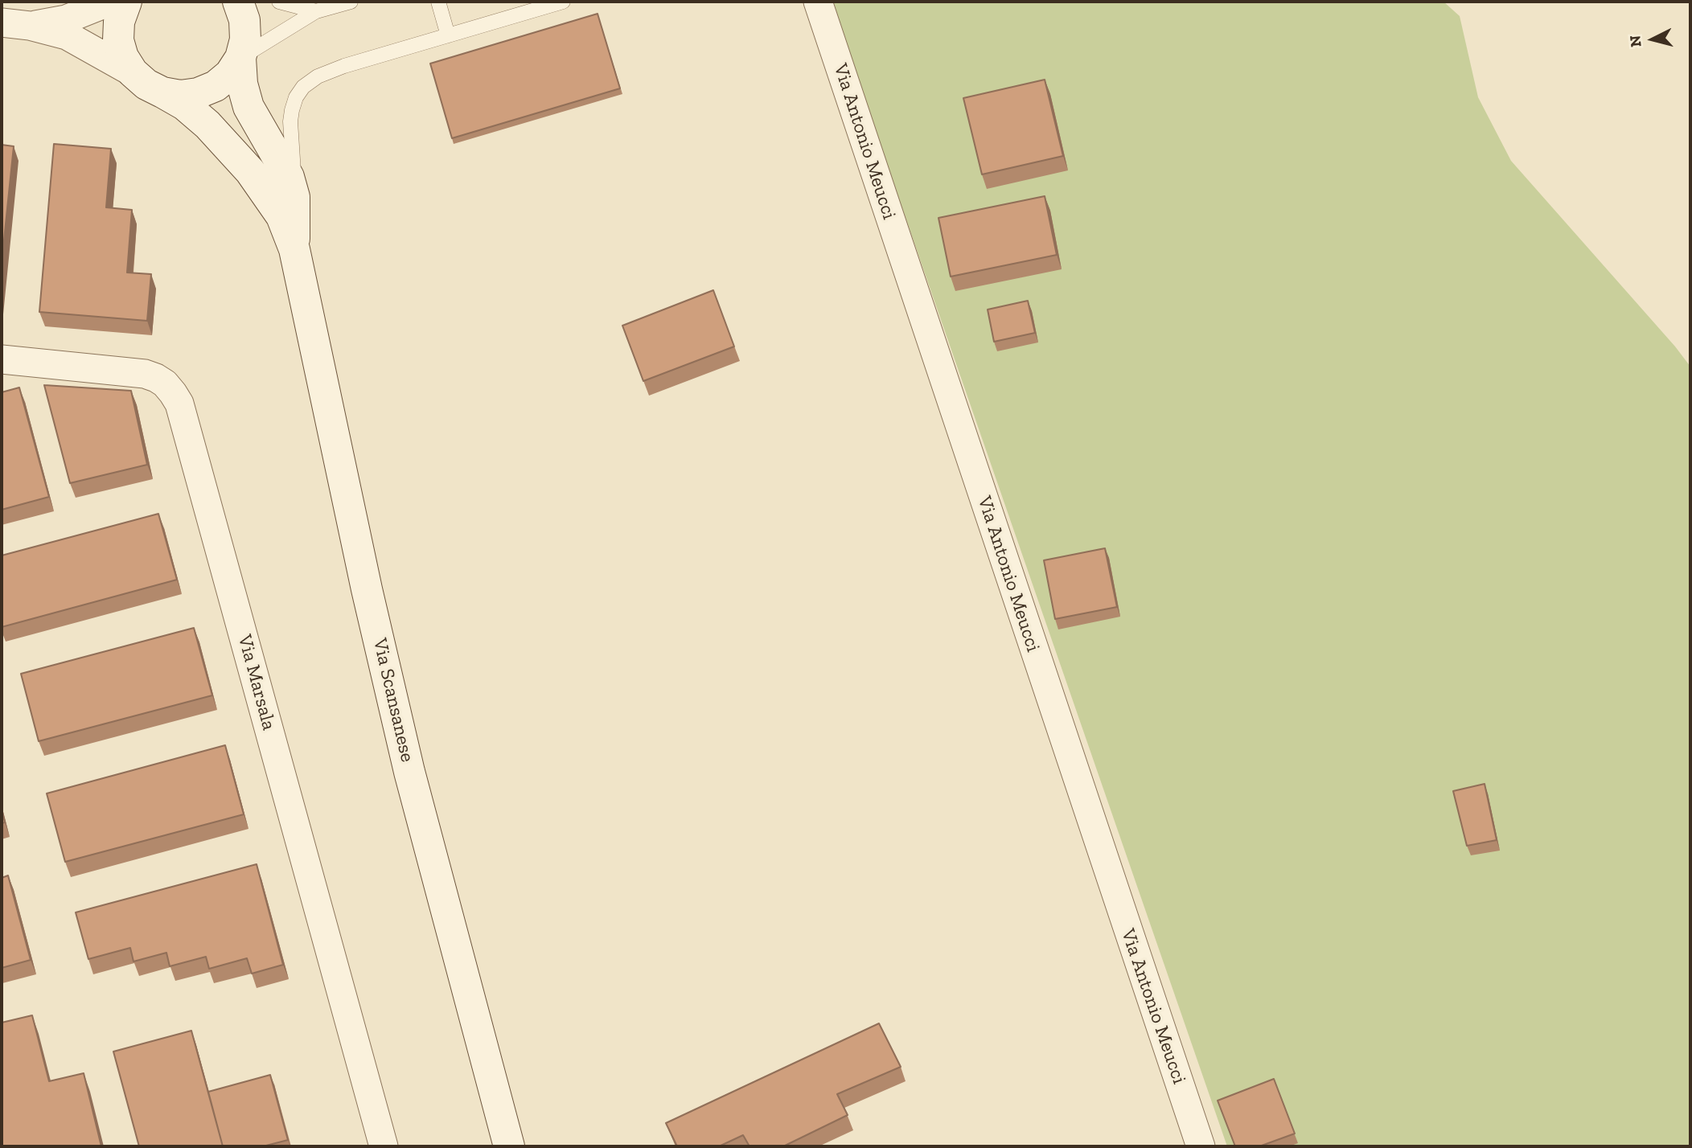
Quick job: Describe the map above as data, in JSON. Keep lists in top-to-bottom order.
{
  "streets": {
    "main road": ["Via Scansanese"],
    "street": ["Via Antonio Meucci", "Via Marsala"]
  },
  "north": "left"
}
